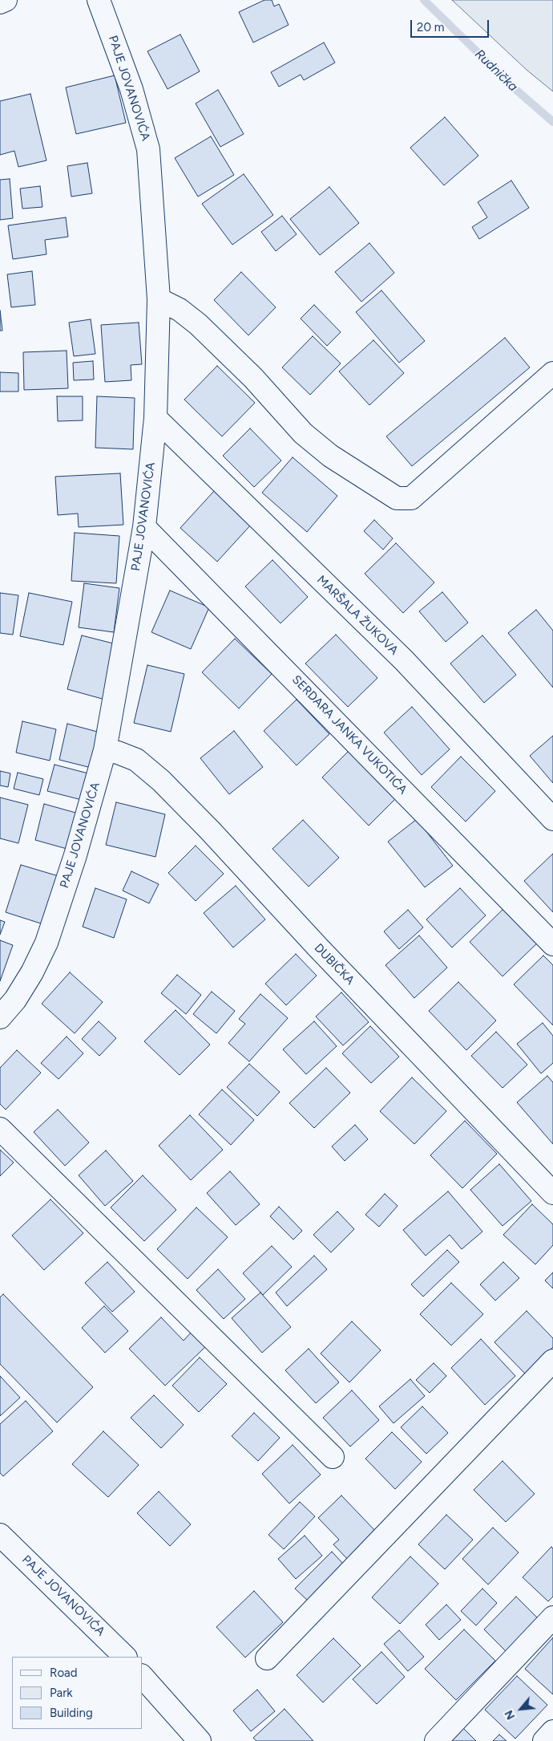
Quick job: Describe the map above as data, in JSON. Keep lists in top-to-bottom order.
{
  "streets": {
    "street": [
      "PAJE JOVANOVIĆA",
      "MARŠALA ŽUKOVA",
      "SERDARA JANKA VUKOTIĆA",
      "DUBIČKA"
    ]
  },
  "crossings": [
    ["PAJE JOVANOVIĆA", "MARŠALA ŽUKOVA"],
    ["PAJE JOVANOVIĆA", "SERDARA JANKA VUKOTIĆA"],
    ["PAJE JOVANOVIĆA", "DUBIČKA"]
  ],
  "water": ["Rudnička"],
  "legend": ["Road", "Park", "Building"],
  "scale_bar": "20 m",
  "north": "bottom left"
}
